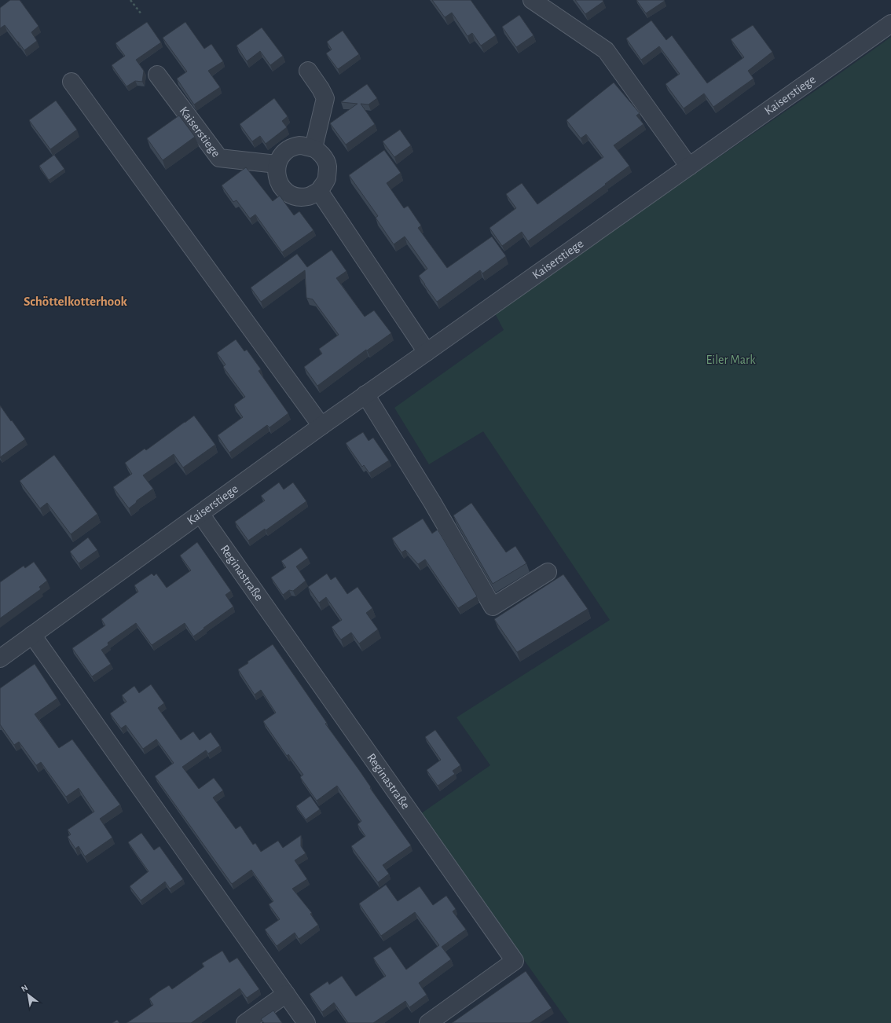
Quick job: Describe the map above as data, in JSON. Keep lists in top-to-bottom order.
{
  "streets": {
    "street": ["Kaiserstiege", "Reginastraße"]
  },
  "crossings": [
    ["Kaiserstiege", "Reginastraße"]
  ],
  "districts": ["Schöttelkotterhook"],
  "parks": ["Eiler Mark"],
  "north": "top left"
}
